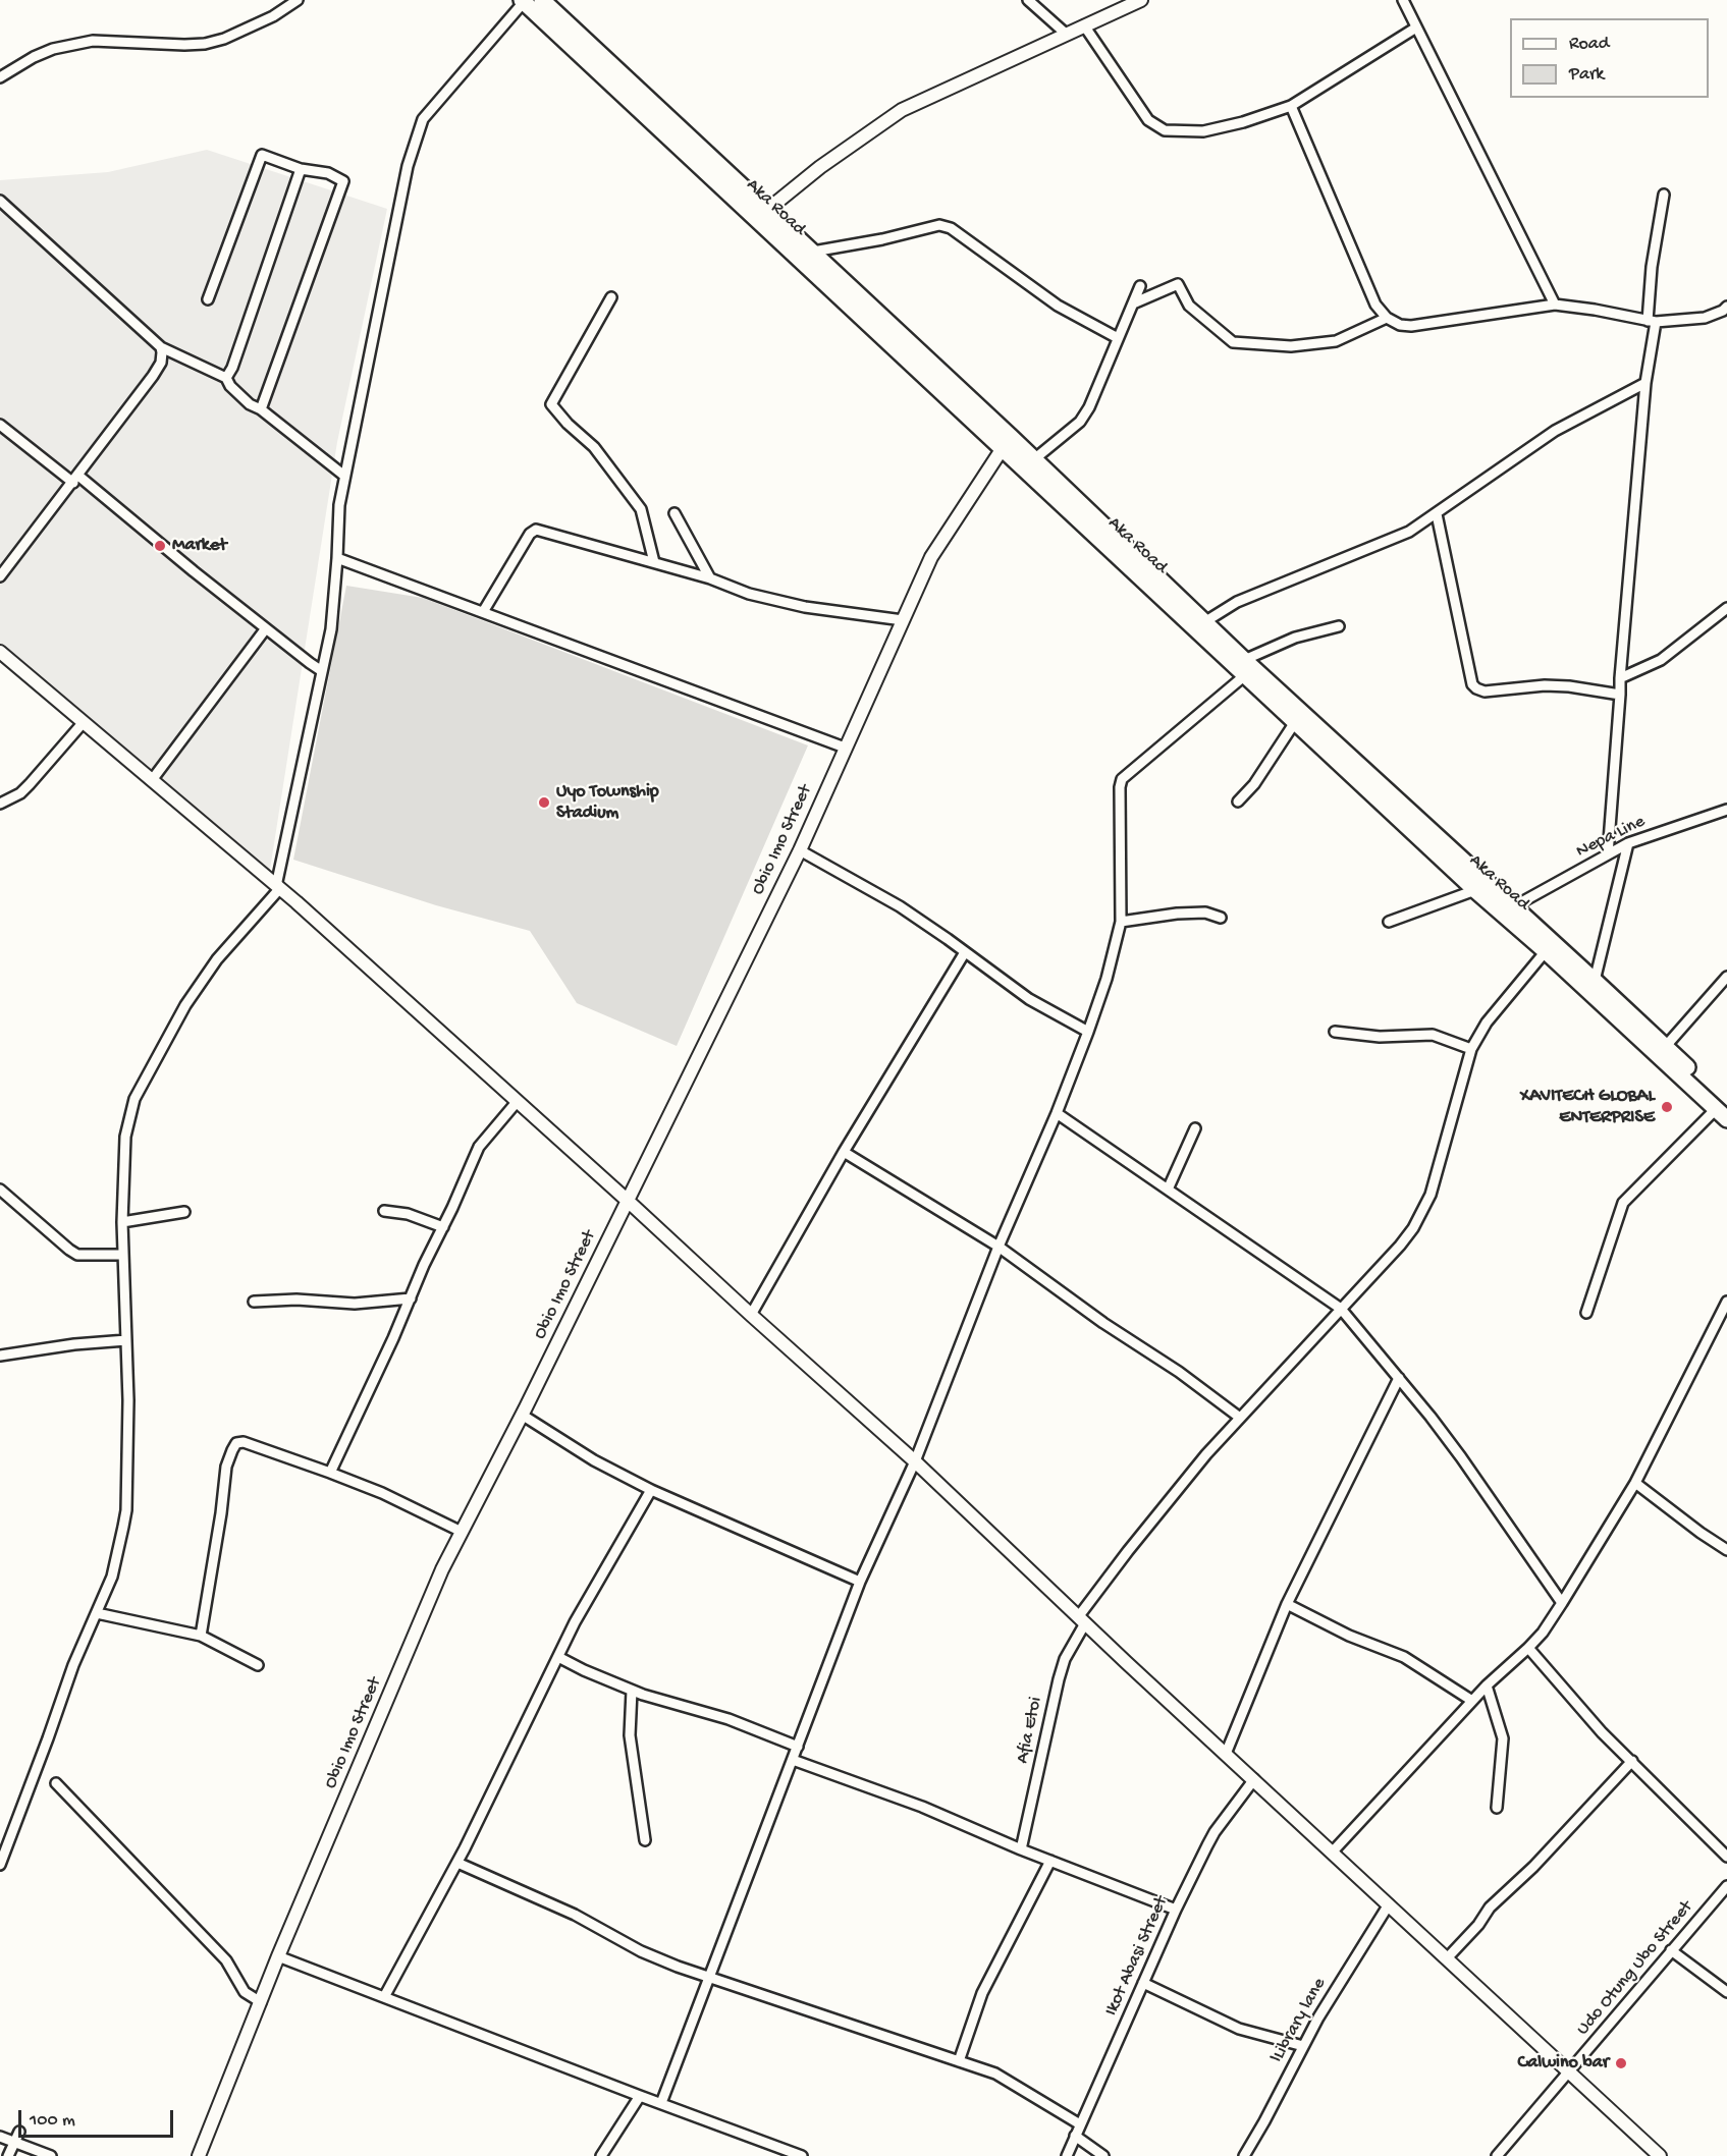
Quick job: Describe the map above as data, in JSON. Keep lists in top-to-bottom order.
{
  "streets": {
    "main road": ["Aka Road"],
    "street": [
      "Nepa Line",
      "Obio Imo Street",
      "Afia Etoi",
      "Ikot Abasi Street",
      "Udo Otung Ubo Street",
      "lLibrary lane"
    ]
  },
  "crossings": [
    ["Aka Road", "Nepa Line"],
    ["Aka Road", "Obio Imo Street"],
    ["Aka Road", "Afia Etoi"]
  ],
  "places": [
    "Market",
    "Uyo Township Stadium",
    "XAVITECH GLOBAL ENTERPRISE",
    "Calwino bar"
  ],
  "legend": ["Road", "Park"],
  "scale_bar": "100 m"
}
